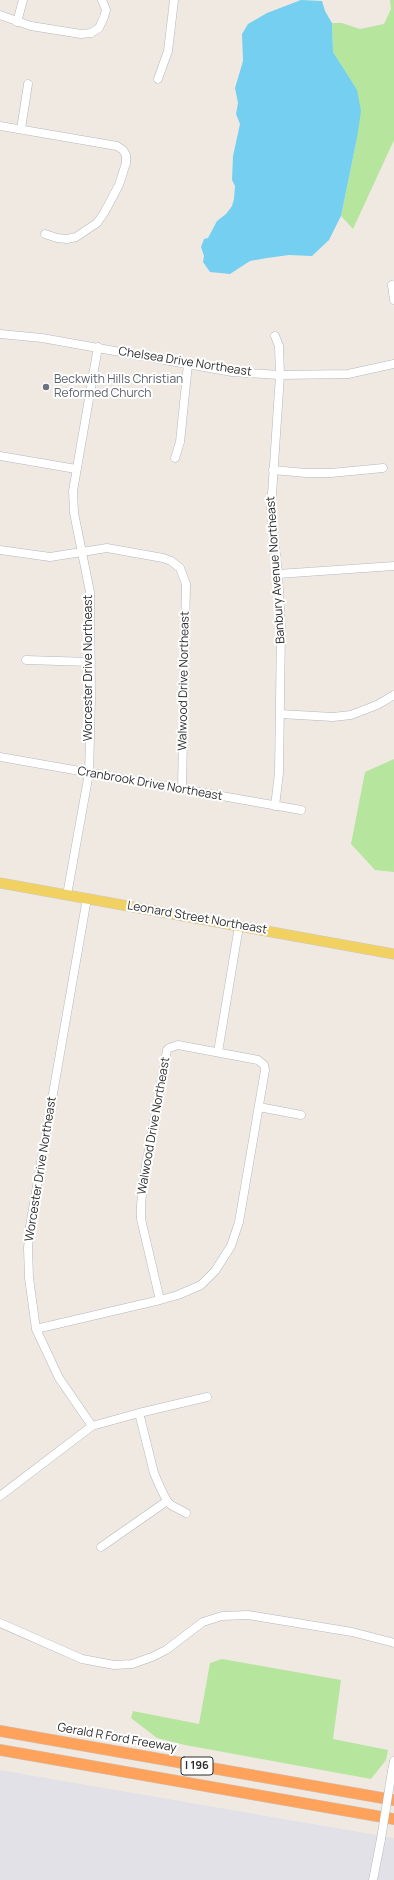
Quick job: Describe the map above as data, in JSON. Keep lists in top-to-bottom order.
{
  "streets": {
    "highway": ["Gerald R Ford Freeway", "I 196"],
    "main road": ["Leonard Street Northeast"],
    "street": [
      "Chelsea Drive Northeast",
      "Banbury Avenue Northeast",
      "Worcester Drive Northeast",
      "Walwood Drive Northeast",
      "Cranbrook Drive Northeast"
    ]
  },
  "crossings": [
    ["Chelsea Drive Northeast", "Banbury Avenue Northeast"],
    ["Chelsea Drive Northeast", "Worcester Drive Northeast"],
    ["Banbury Avenue Northeast", "Cranbrook Drive Northeast"],
    ["Worcester Drive Northeast", "Walwood Drive Northeast"],
    ["Worcester Drive Northeast", "Cranbrook Drive Northeast"],
    ["Worcester Drive Northeast", "Leonard Street Northeast"],
    ["Walwood Drive Northeast", "Cranbrook Drive Northeast"]
  ],
  "places": ["Beckwith Hills Christian Reformed Church"]
}
